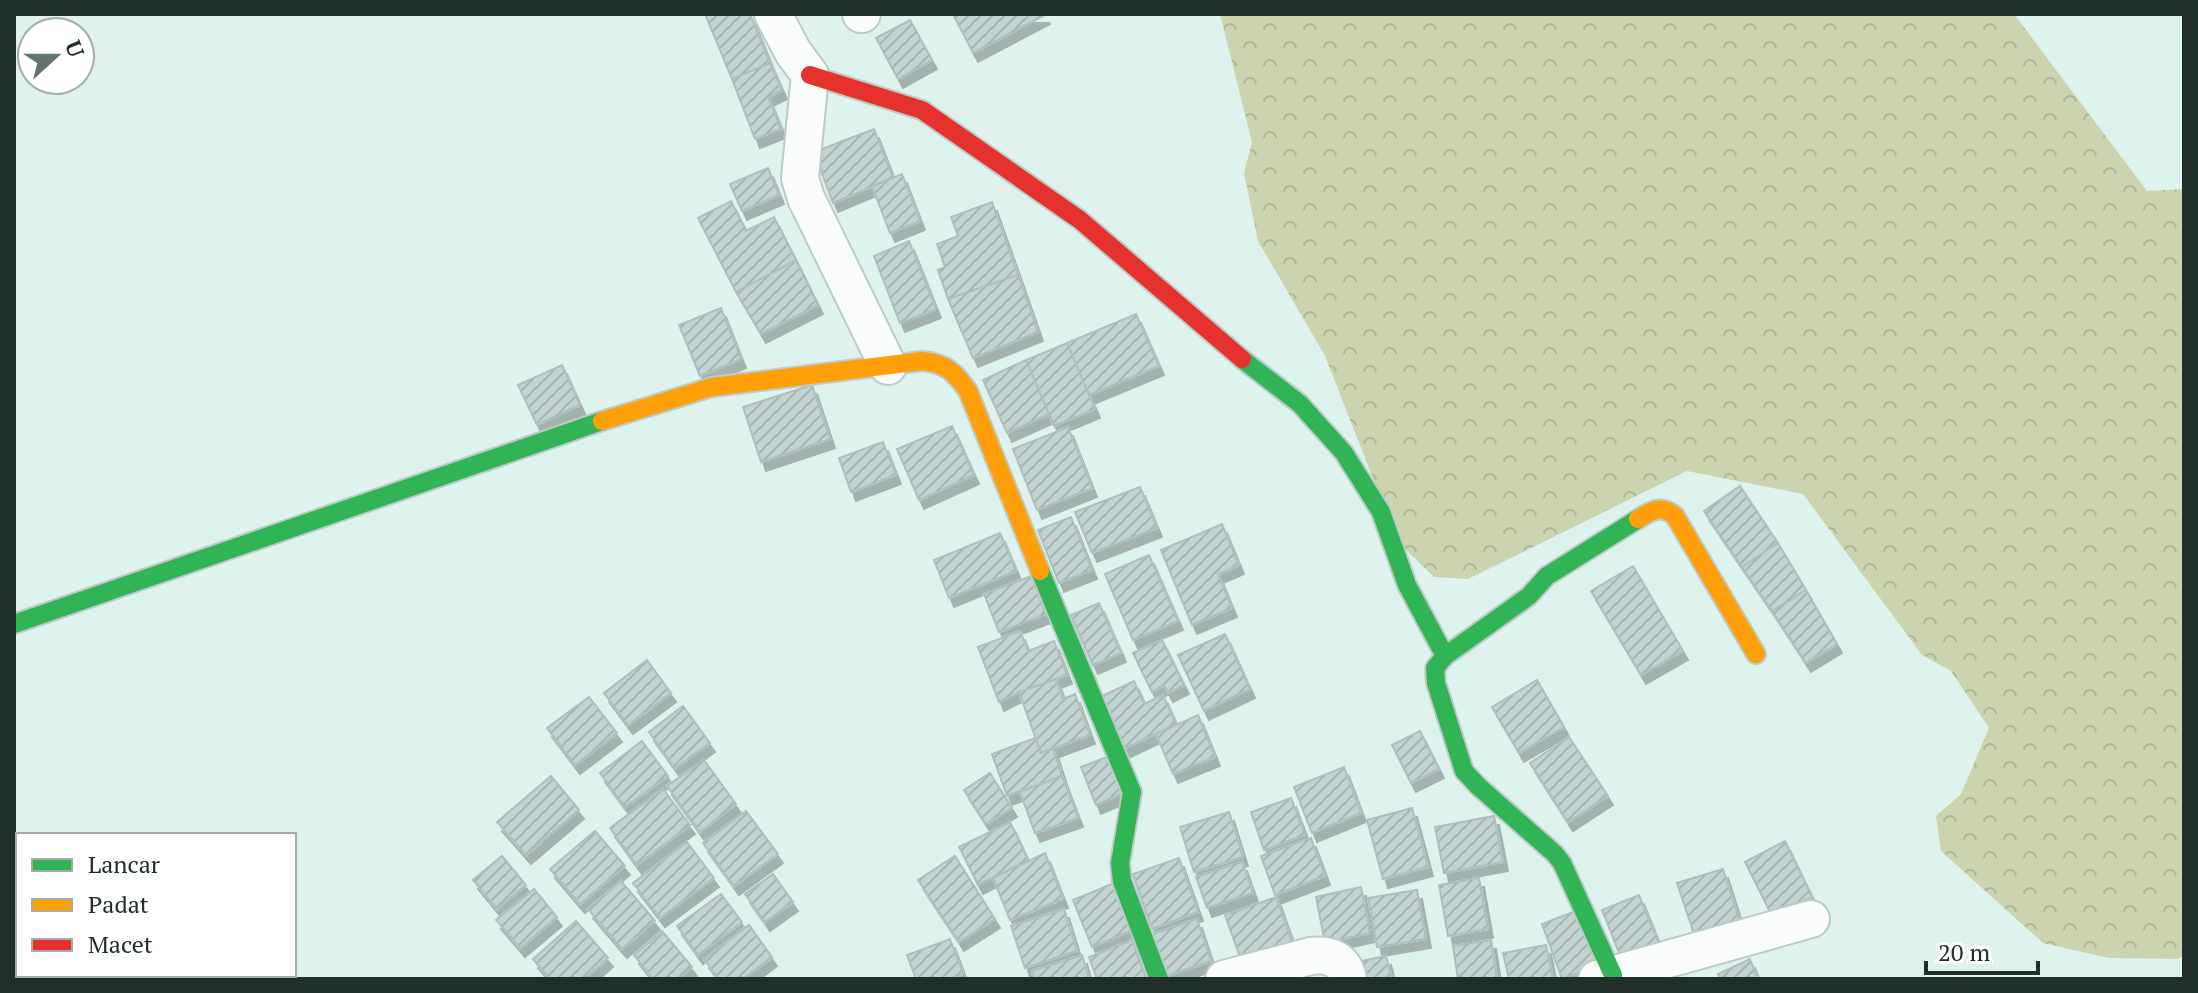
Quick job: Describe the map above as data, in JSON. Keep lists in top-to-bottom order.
{
  "legend": ["Lancar", "Padat", "Macet"],
  "scale_bar": "20 m",
  "north": "right"
}
